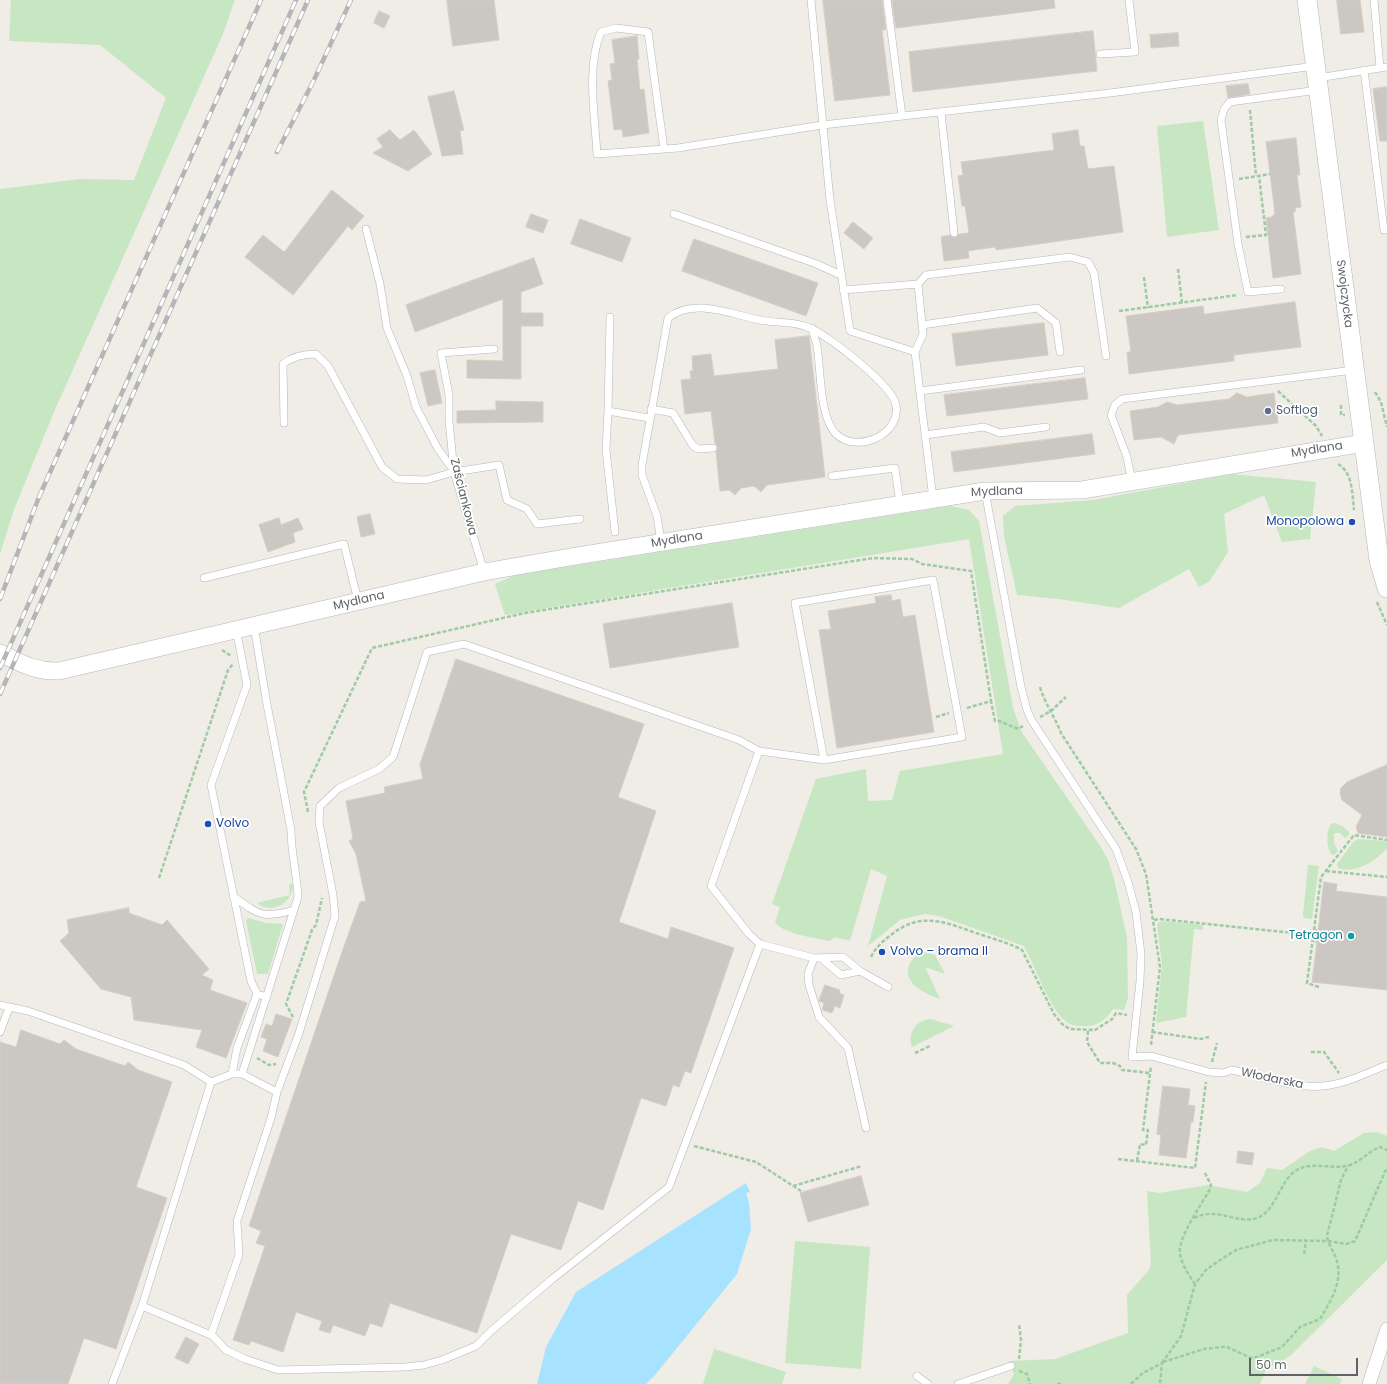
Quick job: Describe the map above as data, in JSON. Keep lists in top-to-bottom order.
{
  "streets": {
    "main road": ["Swojczycka"],
    "street": ["Mydlana"],
    "lane": ["Zaściankowa", "Włodarska"]
  },
  "crossings": [
    ["Swojczycka", "Mydlana"],
    ["Mydlana", "Zaściankowa"]
  ],
  "places": [
    "Softlog",
    "Monopolowa",
    "Volvo",
    "Tetragon",
    "Volvo – brama II"
  ],
  "scale_bar": "50 m"
}
